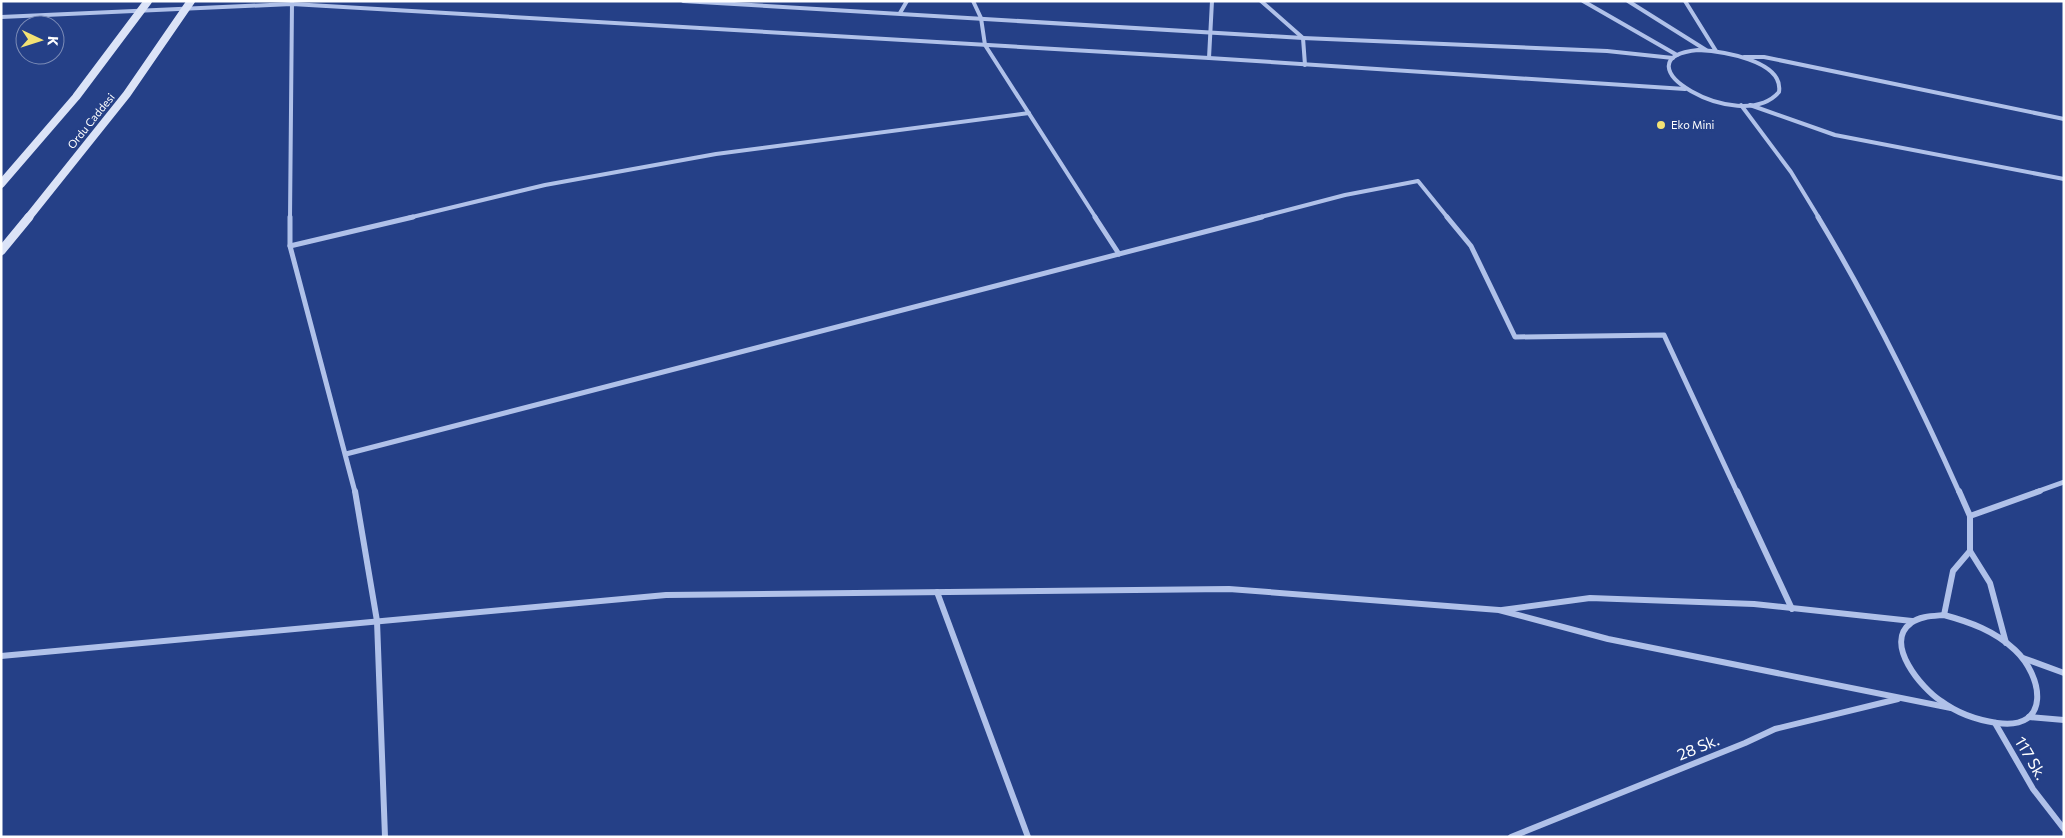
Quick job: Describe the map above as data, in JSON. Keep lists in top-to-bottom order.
{
  "streets": {
    "main road": ["Ordu Caddesi"],
    "street": ["28 Sk.", "117 Sk."]
  },
  "places": ["Eko Mini"],
  "north": "right"
}
